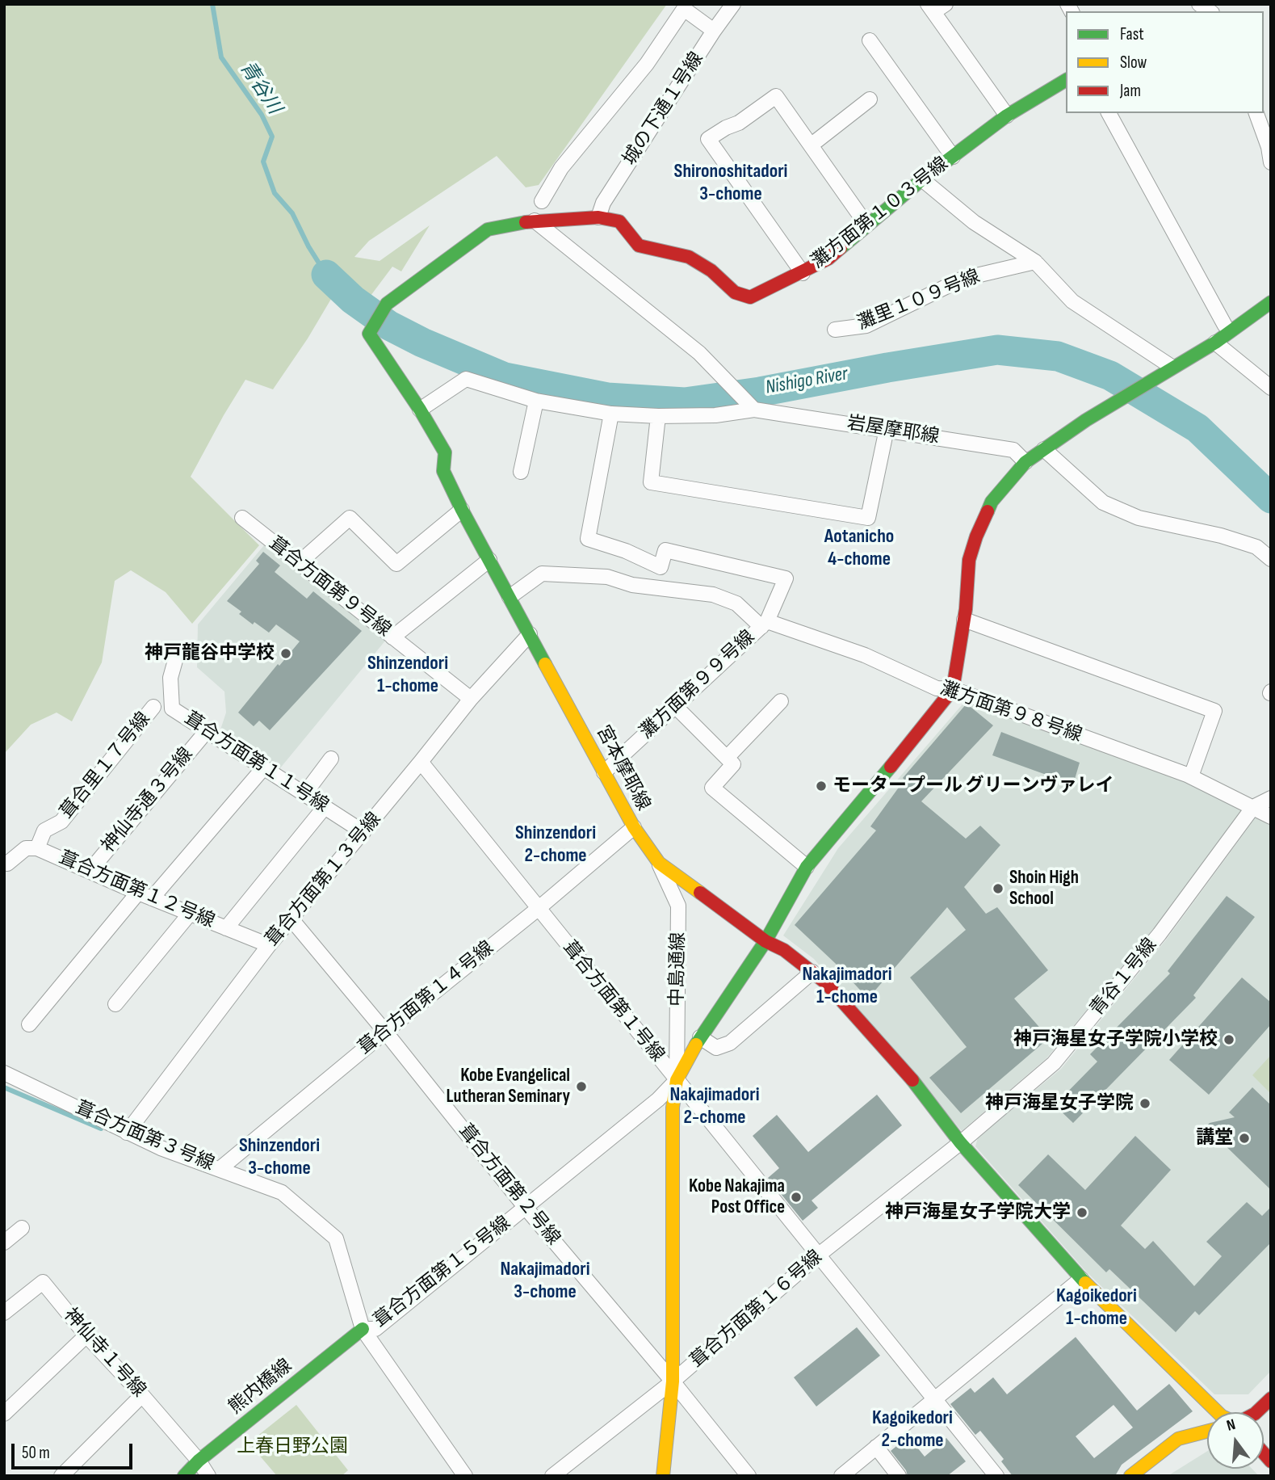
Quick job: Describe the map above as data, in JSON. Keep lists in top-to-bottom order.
{
  "streets": {
    "street": [
      "城の下通１号線",
      "灘方面第１０３号線",
      "灘里１０９号線",
      "岩屋摩耶線",
      "葺合方面第９号線",
      "灘方面第９９号線",
      "灘方面第９８号線",
      "葺合方面第１１号線",
      "葺合里１７号線",
      "宮本摩耶線",
      "神仙寺通３号線",
      "葺合方面第１３号線",
      "葺合方面第１２号線",
      "中島通線",
      "青谷１号線",
      "葺合方面第１４号線",
      "葺合方面第１号線",
      "葺合方面第３号線",
      "葺合方面第２号線",
      "葺合方面第１５号線",
      "葺合方面第１６号線",
      "神仙寺１号線",
      "熊内橋線"
    ]
  },
  "crossings": [
    ["城の下通１号線", "灘方面第１０３号線"],
    ["灘方面第１０３号線", "宮本摩耶線"],
    ["岩屋摩耶線", "宮本摩耶線"],
    ["葺合方面第９号線", "葺合方面第１３号線"],
    ["灘方面第９９号線", "灘方面第９８号線"],
    ["灘方面第９９号線", "宮本摩耶線"],
    ["灘方面第９８号線", "宮本摩耶線"],
    ["灘方面第９８号線", "青谷１号線"],
    ["葺合方面第１１号線", "神仙寺通３号線"],
    ["葺合方面第１１号線", "葺合方面第１３号線"],
    ["葺合里１７号線", "葺合方面第１２号線"],
    ["宮本摩耶線", "葺合方面第１３号線"],
    ["宮本摩耶線", "中島通線"],
    ["宮本摩耶線", "青谷１号線"],
    ["宮本摩耶線", "葺合方面第１４号線"],
    ["宮本摩耶線", "葺合方面第１６号線"],
    ["神仙寺通３号線", "葺合方面第１２号線"],
    ["葺合方面第１３号線", "葺合方面第１２号線"],
    ["葺合方面第１３号線", "葺合方面第１号線"],
    ["葺合方面第１３号線", "葺合方面第３号線"],
    ["葺合方面第１３号線", "葺合方面第２号線"],
    ["中島通線", "葺合方面第１号線"],
    ["中島通線", "葺合方面第１５号線"],
    ["青谷１号線", "葺合方面第１６号線"],
    ["葺合方面第１４号線", "葺合方面第１号線"],
    ["葺合方面第１４号線", "葺合方面第３号線"],
    ["葺合方面第１４号線", "葺合方面第２号線"],
    ["葺合方面第１号線", "葺合方面第１５号線"],
    ["葺合方面第１号線", "葺合方面第１６号線"],
    ["葺合方面第３号線", "葺合方面第１５号線"],
    ["葺合方面第３号線", "熊内橋線"],
    ["葺合方面第２号線", "葺合方面第１５号線"],
    ["葺合方面第２号線", "葺合方面第１６号線"],
    ["葺合方面第１５号線", "熊内橋線"],
    ["神仙寺１号線", "熊内橋線"]
  ],
  "districts": [
    "Shironoshitadori 3-chome",
    "Aotanicho 4-chome",
    "Shinzendori 1-chome",
    "Shinzendori 2-chome",
    "Nakajimadori 1-chome",
    "Nakajimadori 2-chome",
    "Shinzendori 3-chome",
    "Nakajimadori 3-chome",
    "Kagoikedori 1-chome",
    "Kagoikedori 2-chome"
  ],
  "water": ["青谷川", "Nishigo River"],
  "parks": ["上春日野公園"],
  "places": [
    "神戸龍谷中学校",
    "モータープール グリーンヴァレイ",
    "Shoin High School",
    "神戸海星女子学院小学校",
    "Kobe Evangelical Lutheran Seminary",
    "神戸海星女子学院",
    "講堂",
    "Kobe Nakajima Post Office",
    "神戸海星女子学院大学"
  ],
  "legend": ["Fast", "Slow", "Jam"],
  "scale_bar": "50 m",
  "north": "top"
}
